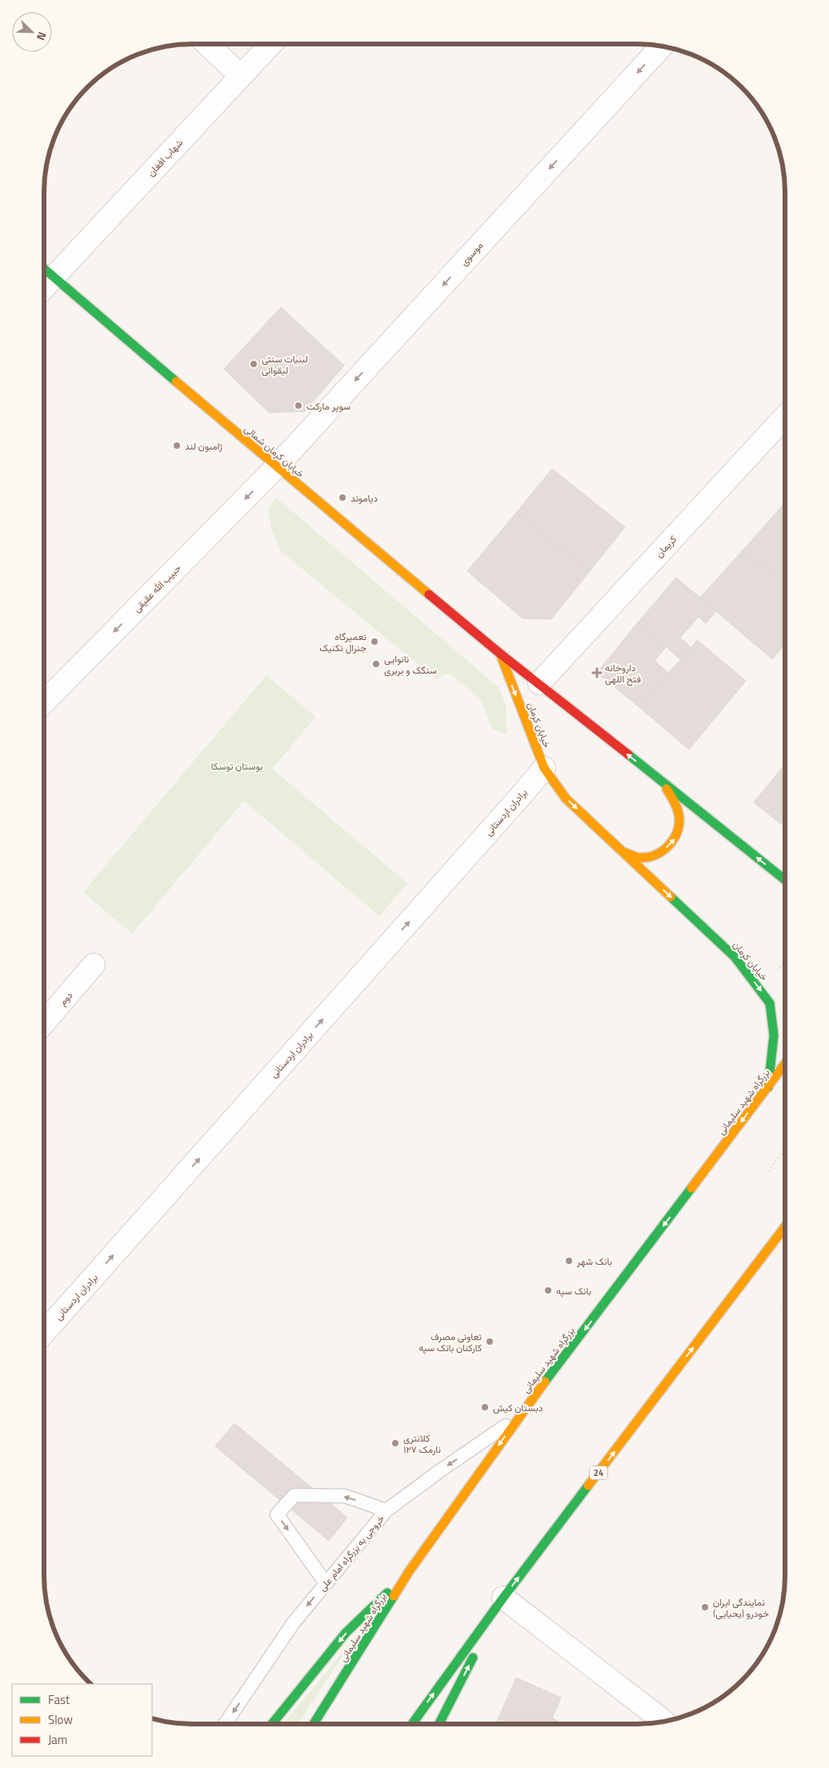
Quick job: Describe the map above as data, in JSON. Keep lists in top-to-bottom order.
{
  "streets": {
    "main road": [
      "خیابان کرمان شمالی",
      "خیابان کرمان",
      "بزرگراه شهید سلیمانی",
      "24"
    ],
    "street": [
      "شهاب افغان",
      "موسوی",
      "کریمان",
      "حبیب الله عقیقی",
      "برادران اردستانی",
      "دوم"
    ],
    "lane": ["خروجی به بزرگراه امام علی"]
  },
  "crossings": [
    ["شهاب افغان", "خیابان کرمان شمالی"],
    ["موسوی", "خیابان کرمان شمالی"],
    ["موسوی", "حبیب الله عقیقی"],
    ["خیابان کرمان شمالی", "حبیب الله عقیقی"],
    ["خیابان کرمان شمالی", "خیابان کرمان"],
    ["خیابان کرمان", "برادران اردستانی"],
    ["خیابان کرمان", "بزرگراه شهید سلیمانی"],
    ["بزرگراه شهید سلیمانی", "خروجی به بزرگراه امام علی"]
  ],
  "one_way": [
    "موسوی",
    "حبیب الله عقیقی",
    "برادران اردستانی",
    "بزرگراه شهید سلیمانی",
    "خروجی به بزرگراه امام علی"
  ],
  "parks": ["بوستان توسکا"],
  "places": {
    "other": [
      "لبنیات سنتی لیقوانی",
      "سوپر مارکت",
      "ژامبون لند",
      "دیاموند",
      "تعمیرگاه جنرال تکنیک",
      "نانوایی سنگک و بربری",
      "بانک شهر",
      "بانک سپه",
      "تعاونی مصرف کارکنان بانک سپه",
      "دبستان کیش",
      "کلانتری ۱۲۷ نارمک",
      "نمایندگی ایران خودرو (یحیایی)"
    ],
    "health": ["داروخانه فتح اللهی"]
  },
  "legend": ["Fast", "Slow", "Jam"],
  "north": "bottom right"
}
